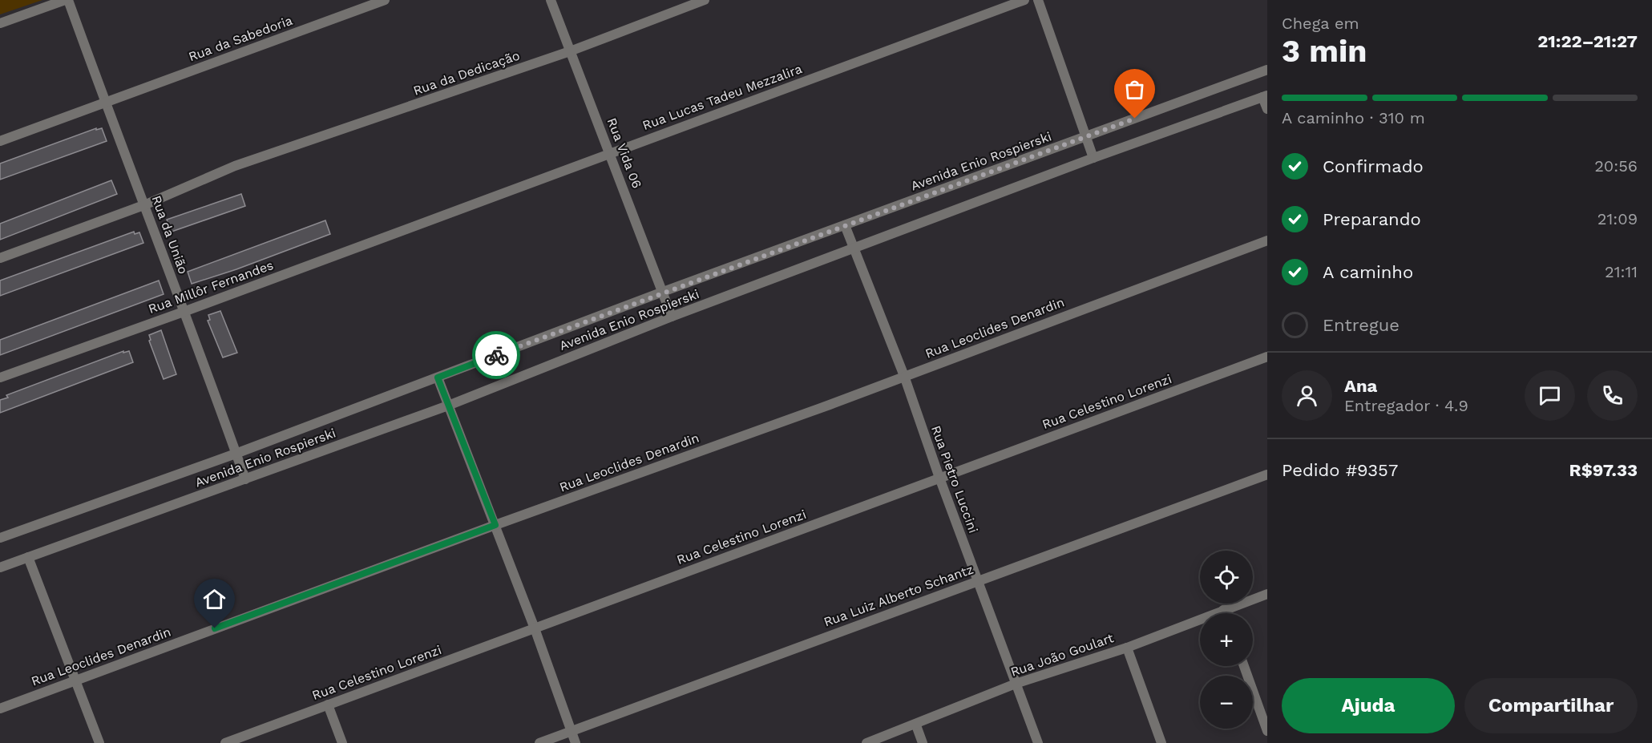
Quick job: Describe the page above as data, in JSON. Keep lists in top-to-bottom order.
{
  "streets": {
    "street": [
      "Rua da Sabedoria",
      "Rua da Dedicação",
      "Rua Lucas Tadeu Mezzalira",
      "Rua Vida 06",
      "Avenida Enio Rospierski",
      "Rua da União",
      "Rua Millôr Fernandes",
      "Rua Leoclides Denardin",
      "Rua Celestino Lorenzi",
      "Rua Pietro Luccini",
      "Rua Luiz Alberto Schantz",
      "Rua João Goulart"
    ]
  },
  "crossings": [
    ["Rua da Sabedoria", "Rua da União"],
    ["Rua da Dedicação", "Rua Vida 06"],
    ["Rua da Dedicação", "Rua da União"],
    ["Rua Lucas Tadeu Mezzalira", "Rua Vida 06"],
    ["Rua Lucas Tadeu Mezzalira", "Rua Millôr Fernandes"],
    ["Rua Vida 06", "Avenida Enio Rospierski"],
    ["Avenida Enio Rospierski", "Rua da União"],
    ["Avenida Enio Rospierski", "Rua Pietro Luccini"],
    ["Rua da União", "Rua Millôr Fernandes"],
    ["Rua Leoclides Denardin", "Rua Pietro Luccini"],
    ["Rua Celestino Lorenzi", "Rua Pietro Luccini"],
    ["Rua Pietro Luccini", "Rua Luiz Alberto Schantz"],
    ["Rua Pietro Luccini", "Rua João Goulart"]
  ],
  "page": {
    "heading": ["3 min", "Chega em", "21:22–21:27"],
    "panel": [
      "Ana",
      "Entregador · 4.9",
      "Pedido #9357",
      "R$97.33"
    ],
    "bar": "A caminho · 310 m",
    "list": [
      ["Confirmado", "20:56"],
      ["Preparando", "21:09"],
      ["A caminho", "21:11"],
      "Entregue"
    ],
    "map_buttons": ["+", "−"],
    "buttons": ["Ajuda", "Compartilhar"]
  }
}
